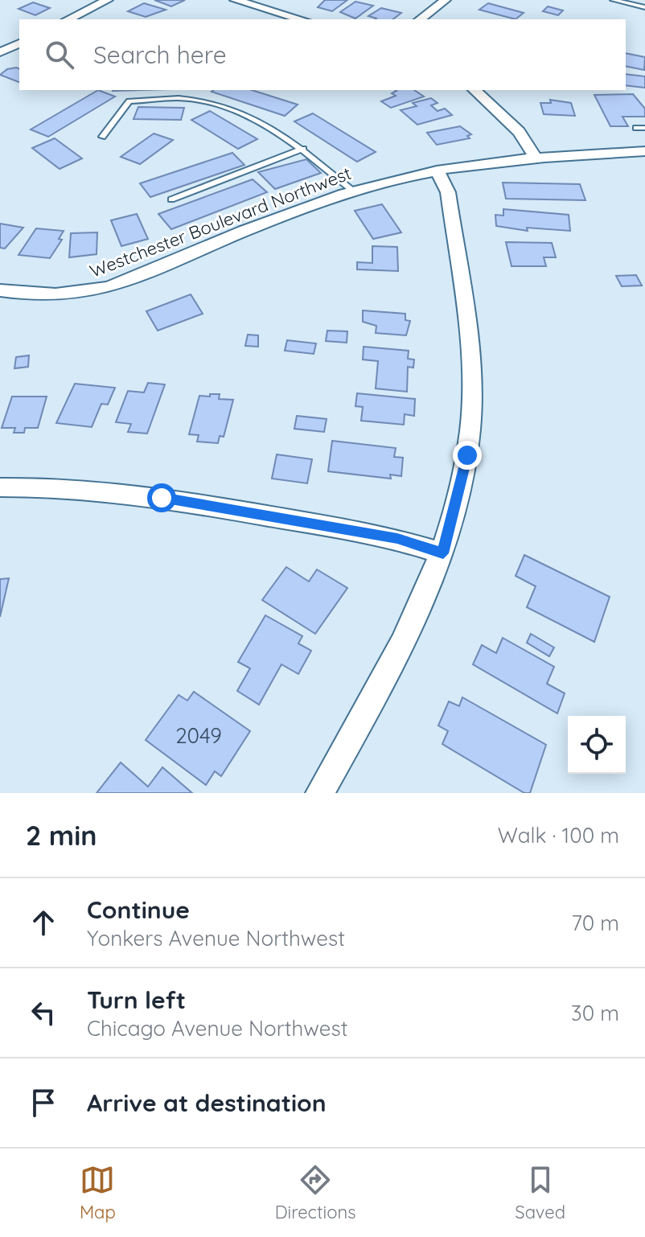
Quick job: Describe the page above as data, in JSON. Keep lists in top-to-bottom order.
{
  "streets": {
    "street": ["Westchester Boulevard Northwest"]
  },
  "house_numbers": ["2049"],
  "page": {
    "search": "Search here",
    "heading": ["2 min", "Walk · 100 m"],
    "list": [
      ["Continue", "Yonkers Avenue Northwest", "70 m"],
      ["Turn left", "Chicago Avenue Northwest", "30 m"],
      "Arrive at destination"
    ],
    "nav": ["Map", "Directions", "Saved"]
  }
}
